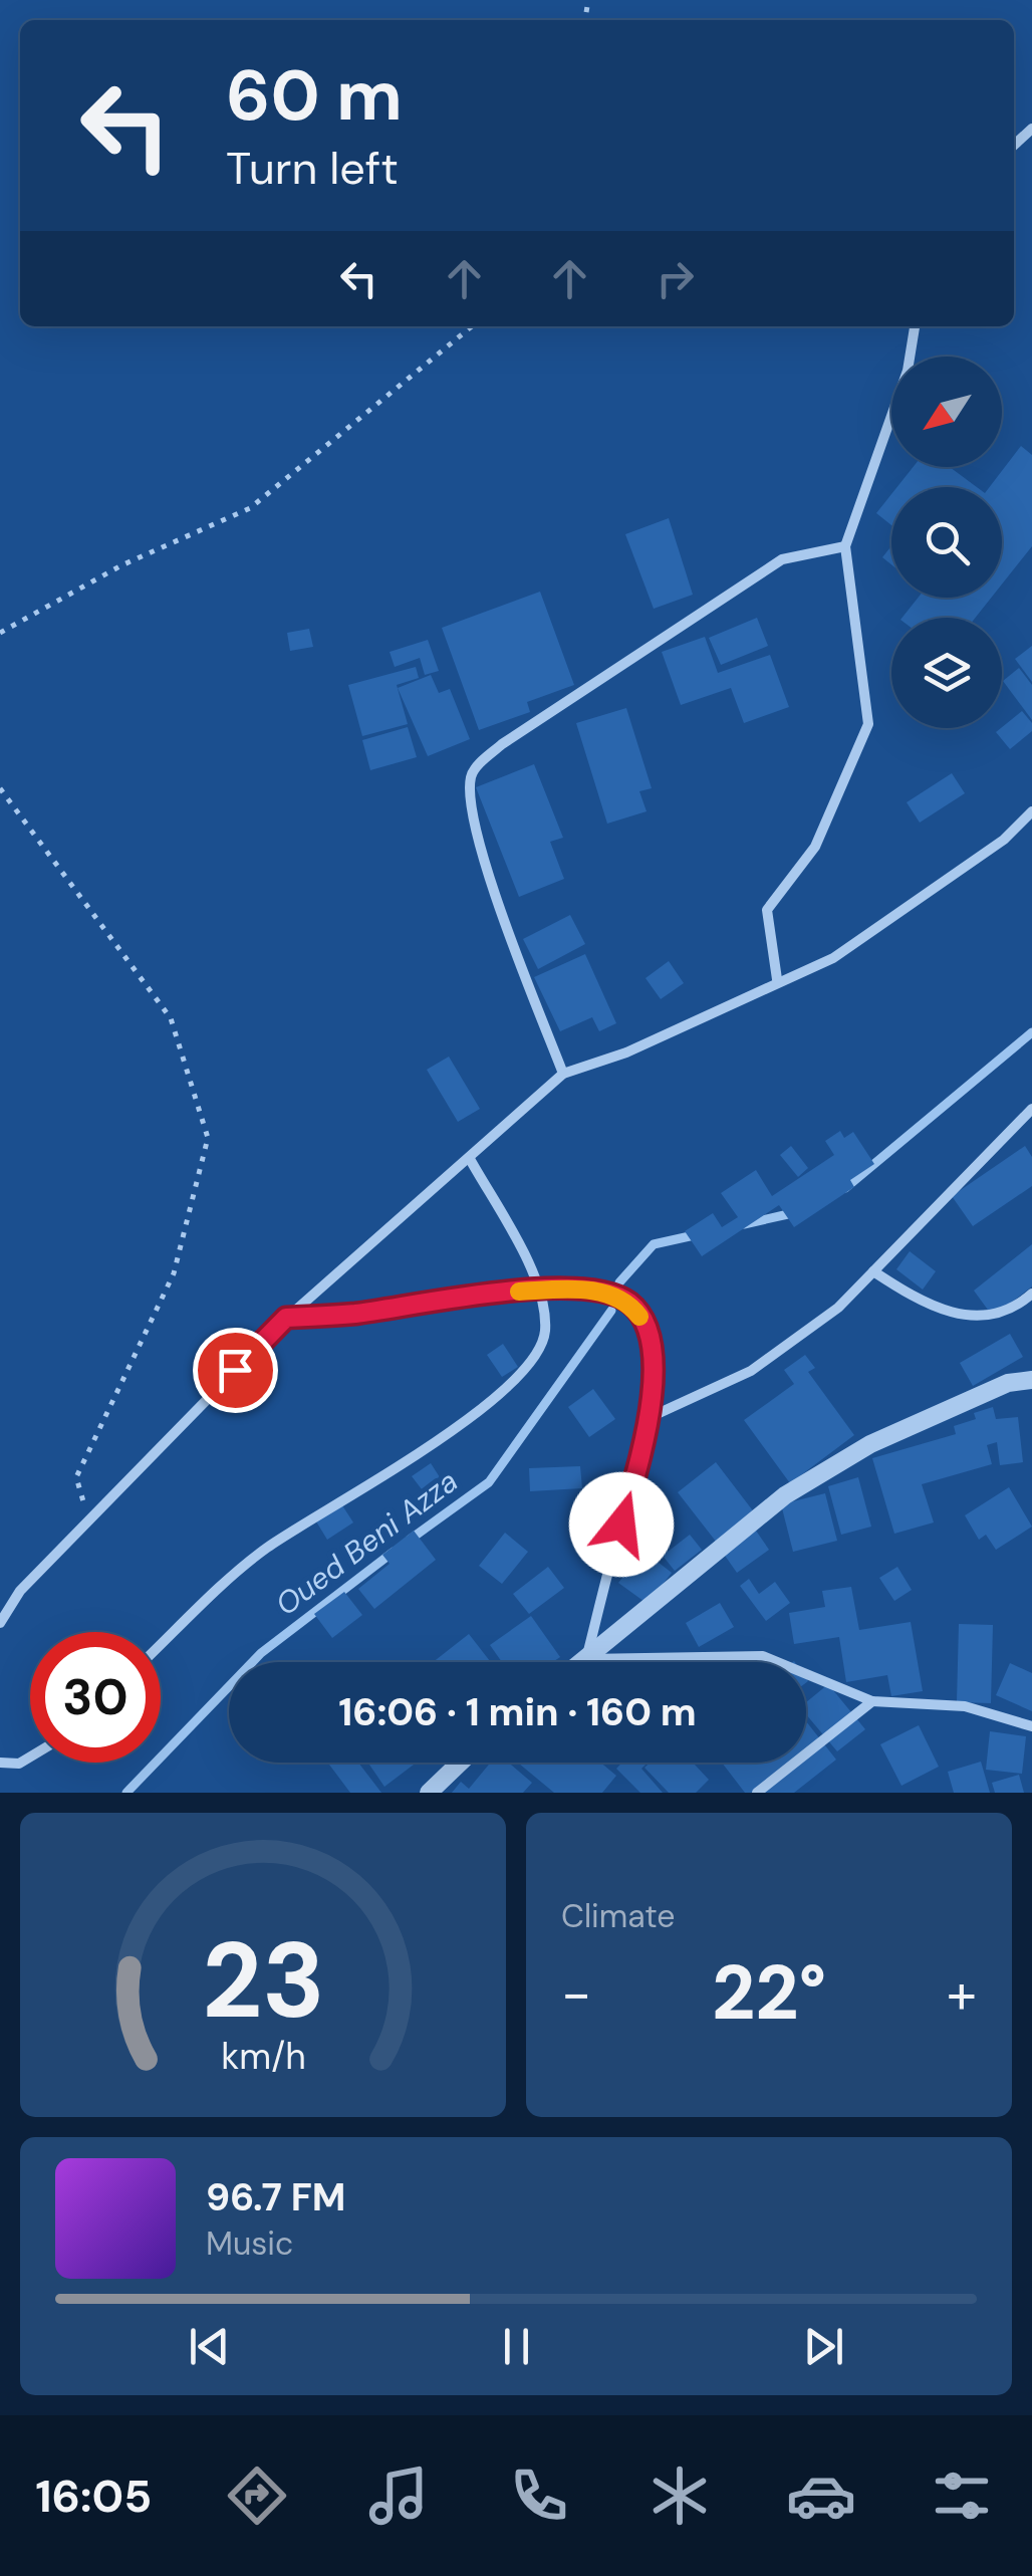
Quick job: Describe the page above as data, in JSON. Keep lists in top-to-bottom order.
{
  "water": ["Oued Beni Azza"],
  "north": "bottom left",
  "page": {
    "turn": ["60 m", "Turn left"],
    "limit": "30",
    "trip": "16:06 · 1 min · 160 m",
    "tile": "Climate",
    "heat": ["−", "22°", "+"],
    "song": ["96.7 FM", "Music"],
    "tabs": "16:05",
    "gauge": ["23", "km/h"]
  }
}
